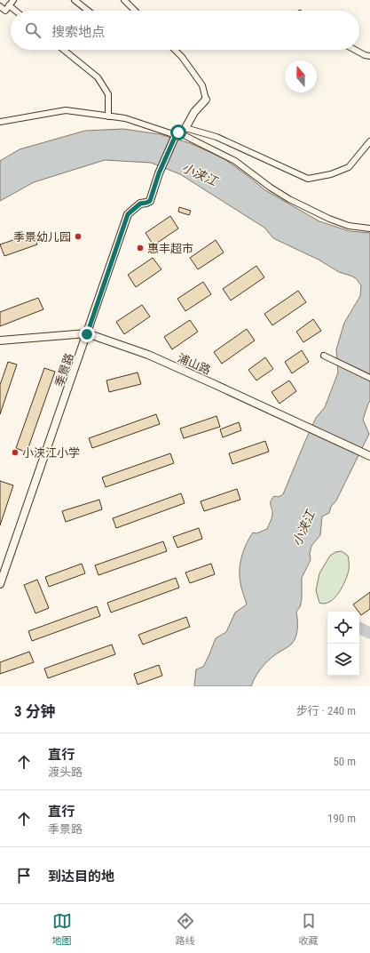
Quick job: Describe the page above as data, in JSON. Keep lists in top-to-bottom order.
{
  "streets": {
    "street": ["浦山路", "季景路"]
  },
  "crossings": [
    ["浦山路", "季景路"]
  ],
  "water": ["小浃江"],
  "places": ["季景幼儿园", "惠丰超市", "小浃江小学"],
  "north": "top",
  "page": {
    "search": "搜索地点",
    "heading": ["3 分钟", "步行 · 240 m"],
    "list": [
      ["直行", "渡头路", "50 m"],
      ["直行", "季景路", "190 m"],
      "到达目的地"
    ],
    "nav": ["地图", "路线", "收藏"]
  }
}
